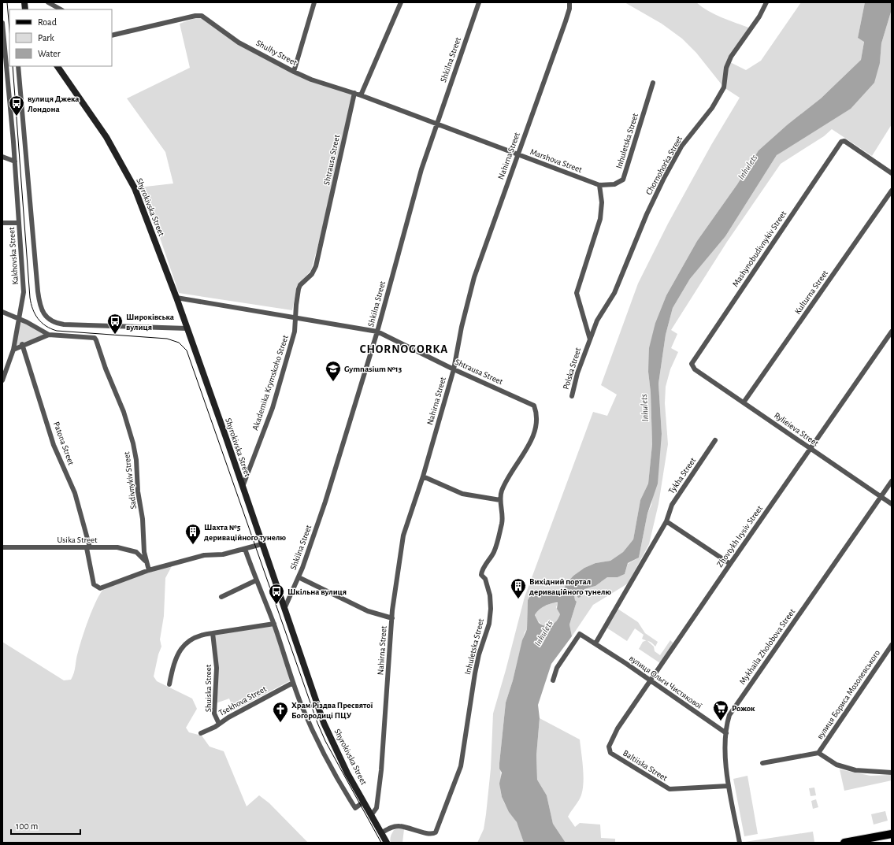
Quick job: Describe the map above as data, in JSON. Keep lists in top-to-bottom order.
{
  "streets": {
    "main road": ["Shyrokivska Street"],
    "street": [
      "Shulhy Street",
      "Shkilna Street",
      "Inhuletska Street",
      "Nahirna Street",
      "Shtrausa Street",
      "Marshova Street",
      "Chornohorka Street",
      "Mashynobudivnykiv Street",
      "Kakhovska Street",
      "Kulturna Street",
      "Polska Street",
      "Akademika Krymskoho Street",
      "Rylieieva Street",
      "Patona Street",
      "Tykha Street",
      "Sadivnykiv Street",
      "Zhovtykh Irysiv Street",
      "Usika Street",
      "Mykhaila Zholobova Street",
      "вулиця Ольги Чистякової",
      "Shuiska Street",
      "вулиця Бориса Мозолевського",
      "Tsekhova Street",
      "Baltiiska Street"
    ]
  },
  "crossings": [
    ["Shulhy Street", "Shkilna Street"],
    ["Shulhy Street", "Shtrausa Street"],
    ["Shulhy Street", "Marshova Street"],
    ["Shkilna Street", "Shtrausa Street"],
    ["Shkilna Street", "Marshova Street"],
    ["Shkilna Street", "Shyrokivska Street"],
    ["Inhuletska Street", "Shtrausa Street"],
    ["Inhuletska Street", "Marshova Street"],
    ["Inhuletska Street", "Shyrokivska Street"],
    ["Nahirna Street", "Shtrausa Street"],
    ["Nahirna Street", "Marshova Street"],
    ["Nahirna Street", "Shyrokivska Street"],
    ["Shtrausa Street", "Shyrokivska Street"],
    ["Shtrausa Street", "Akademika Krymskoho Street"],
    ["Chornohorka Street", "Polska Street"],
    ["Shyrokivska Street", "Akademika Krymskoho Street"],
    ["Mashynobudivnykiv Street", "Rylieieva Street"],
    ["Kulturna Street", "Rylieieva Street"],
    ["Rylieieva Street", "Zhovtykh Irysiv Street"],
    ["Rylieieva Street", "Mykhaila Zholobova Street"],
    ["Patona Street", "Usika Street"],
    ["Sadivnykiv Street", "Usika Street"],
    ["Zhovtykh Irysiv Street", "вулиця Ольги Чистякової"],
    ["Zhovtykh Irysiv Street", "Baltiiska Street"],
    ["Mykhaila Zholobova Street", "вулиця Ольги Чистякової"],
    ["Mykhaila Zholobova Street", "Baltiiska Street"],
    ["Shuiska Street", "Tsekhova Street"]
  ],
  "districts": ["CHORNOGORKA"],
  "water": ["Inhulets"],
  "places": {
    "bus stop": ["вулиця Джека Лондона", "Широківська вулиця", "Шкільна вулиця"],
    "school or university": ["Gymnasium №13"],
    "building": ["Шахта №5 дериваційного тунелю", "Вихідний портал дериваційного тунелю"],
    "supermarket": ["Рожок"],
    "church": ["Храм Різдва Пресвятої Богородиці ПЦУ"]
  },
  "legend": ["Road", "Park", "Water"],
  "scale_bar": "100 m"
}
